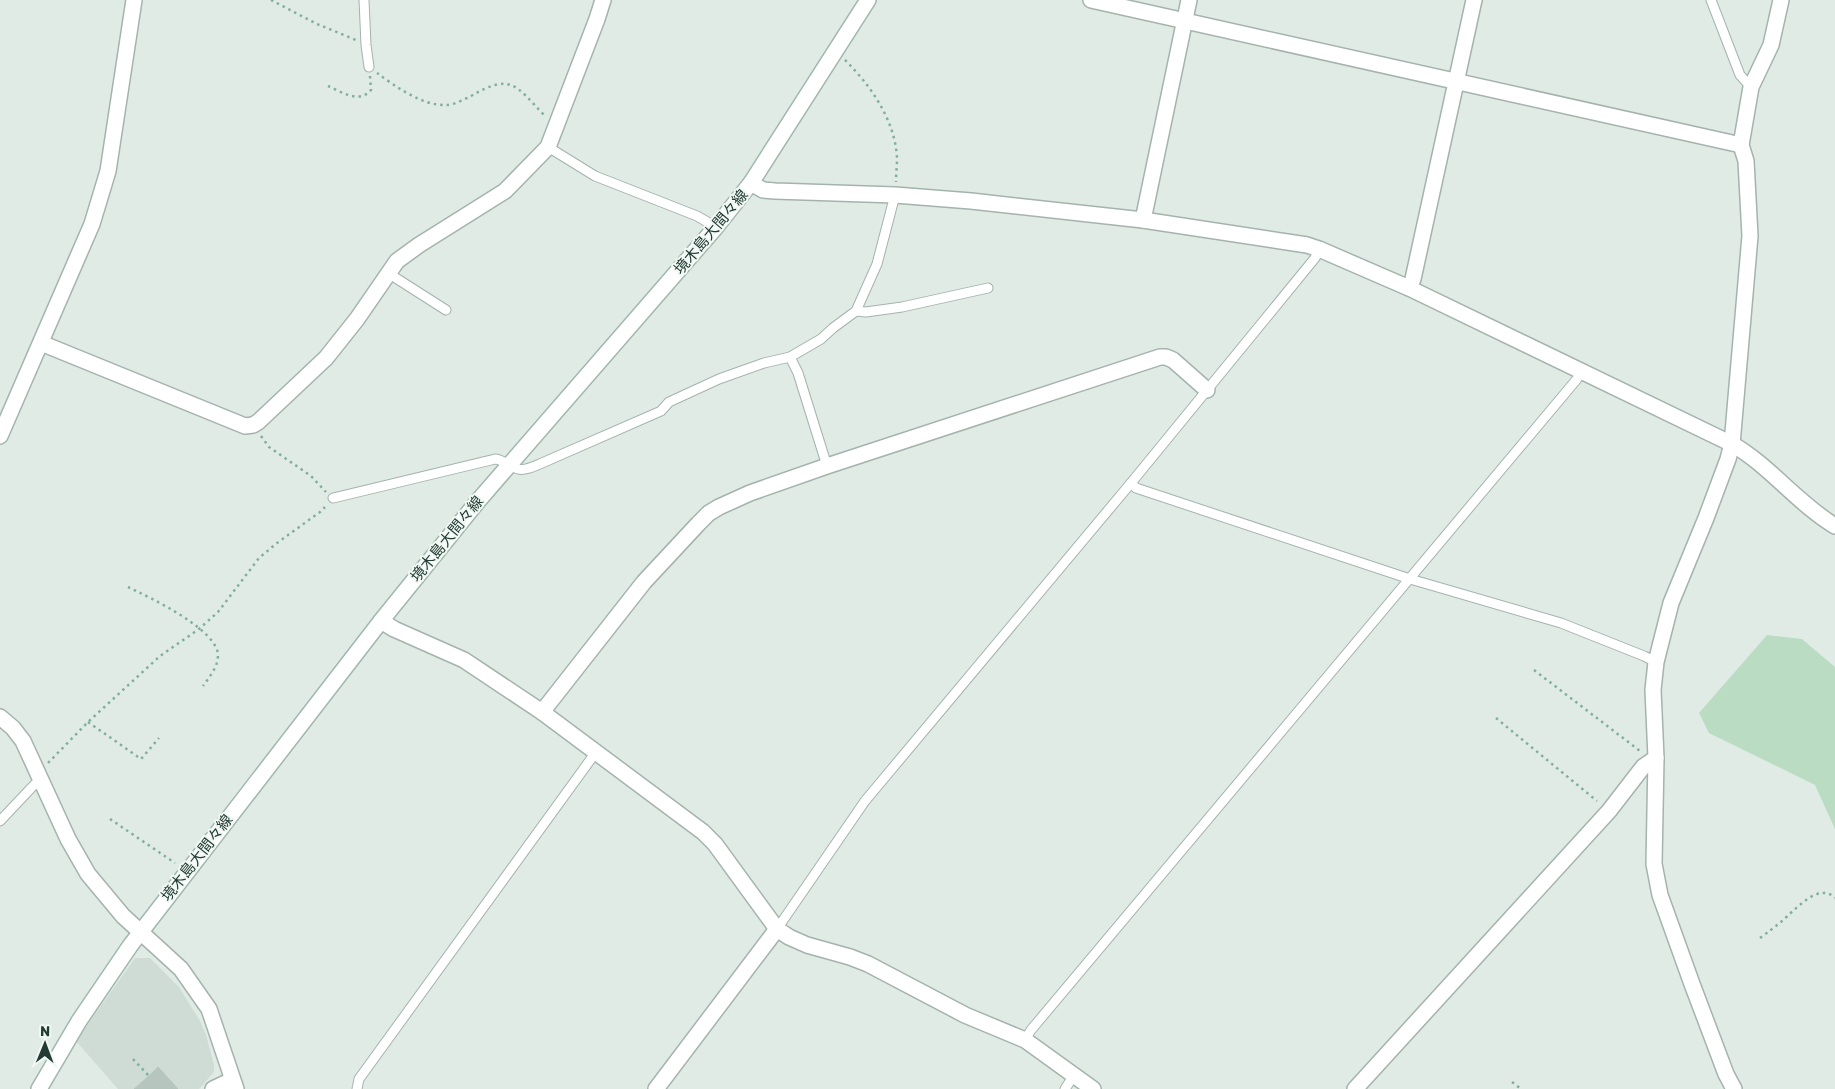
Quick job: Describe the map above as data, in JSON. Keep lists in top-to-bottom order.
{
  "streets": {
    "street": ["境木島大間々線"]
  },
  "north": "top"
}
